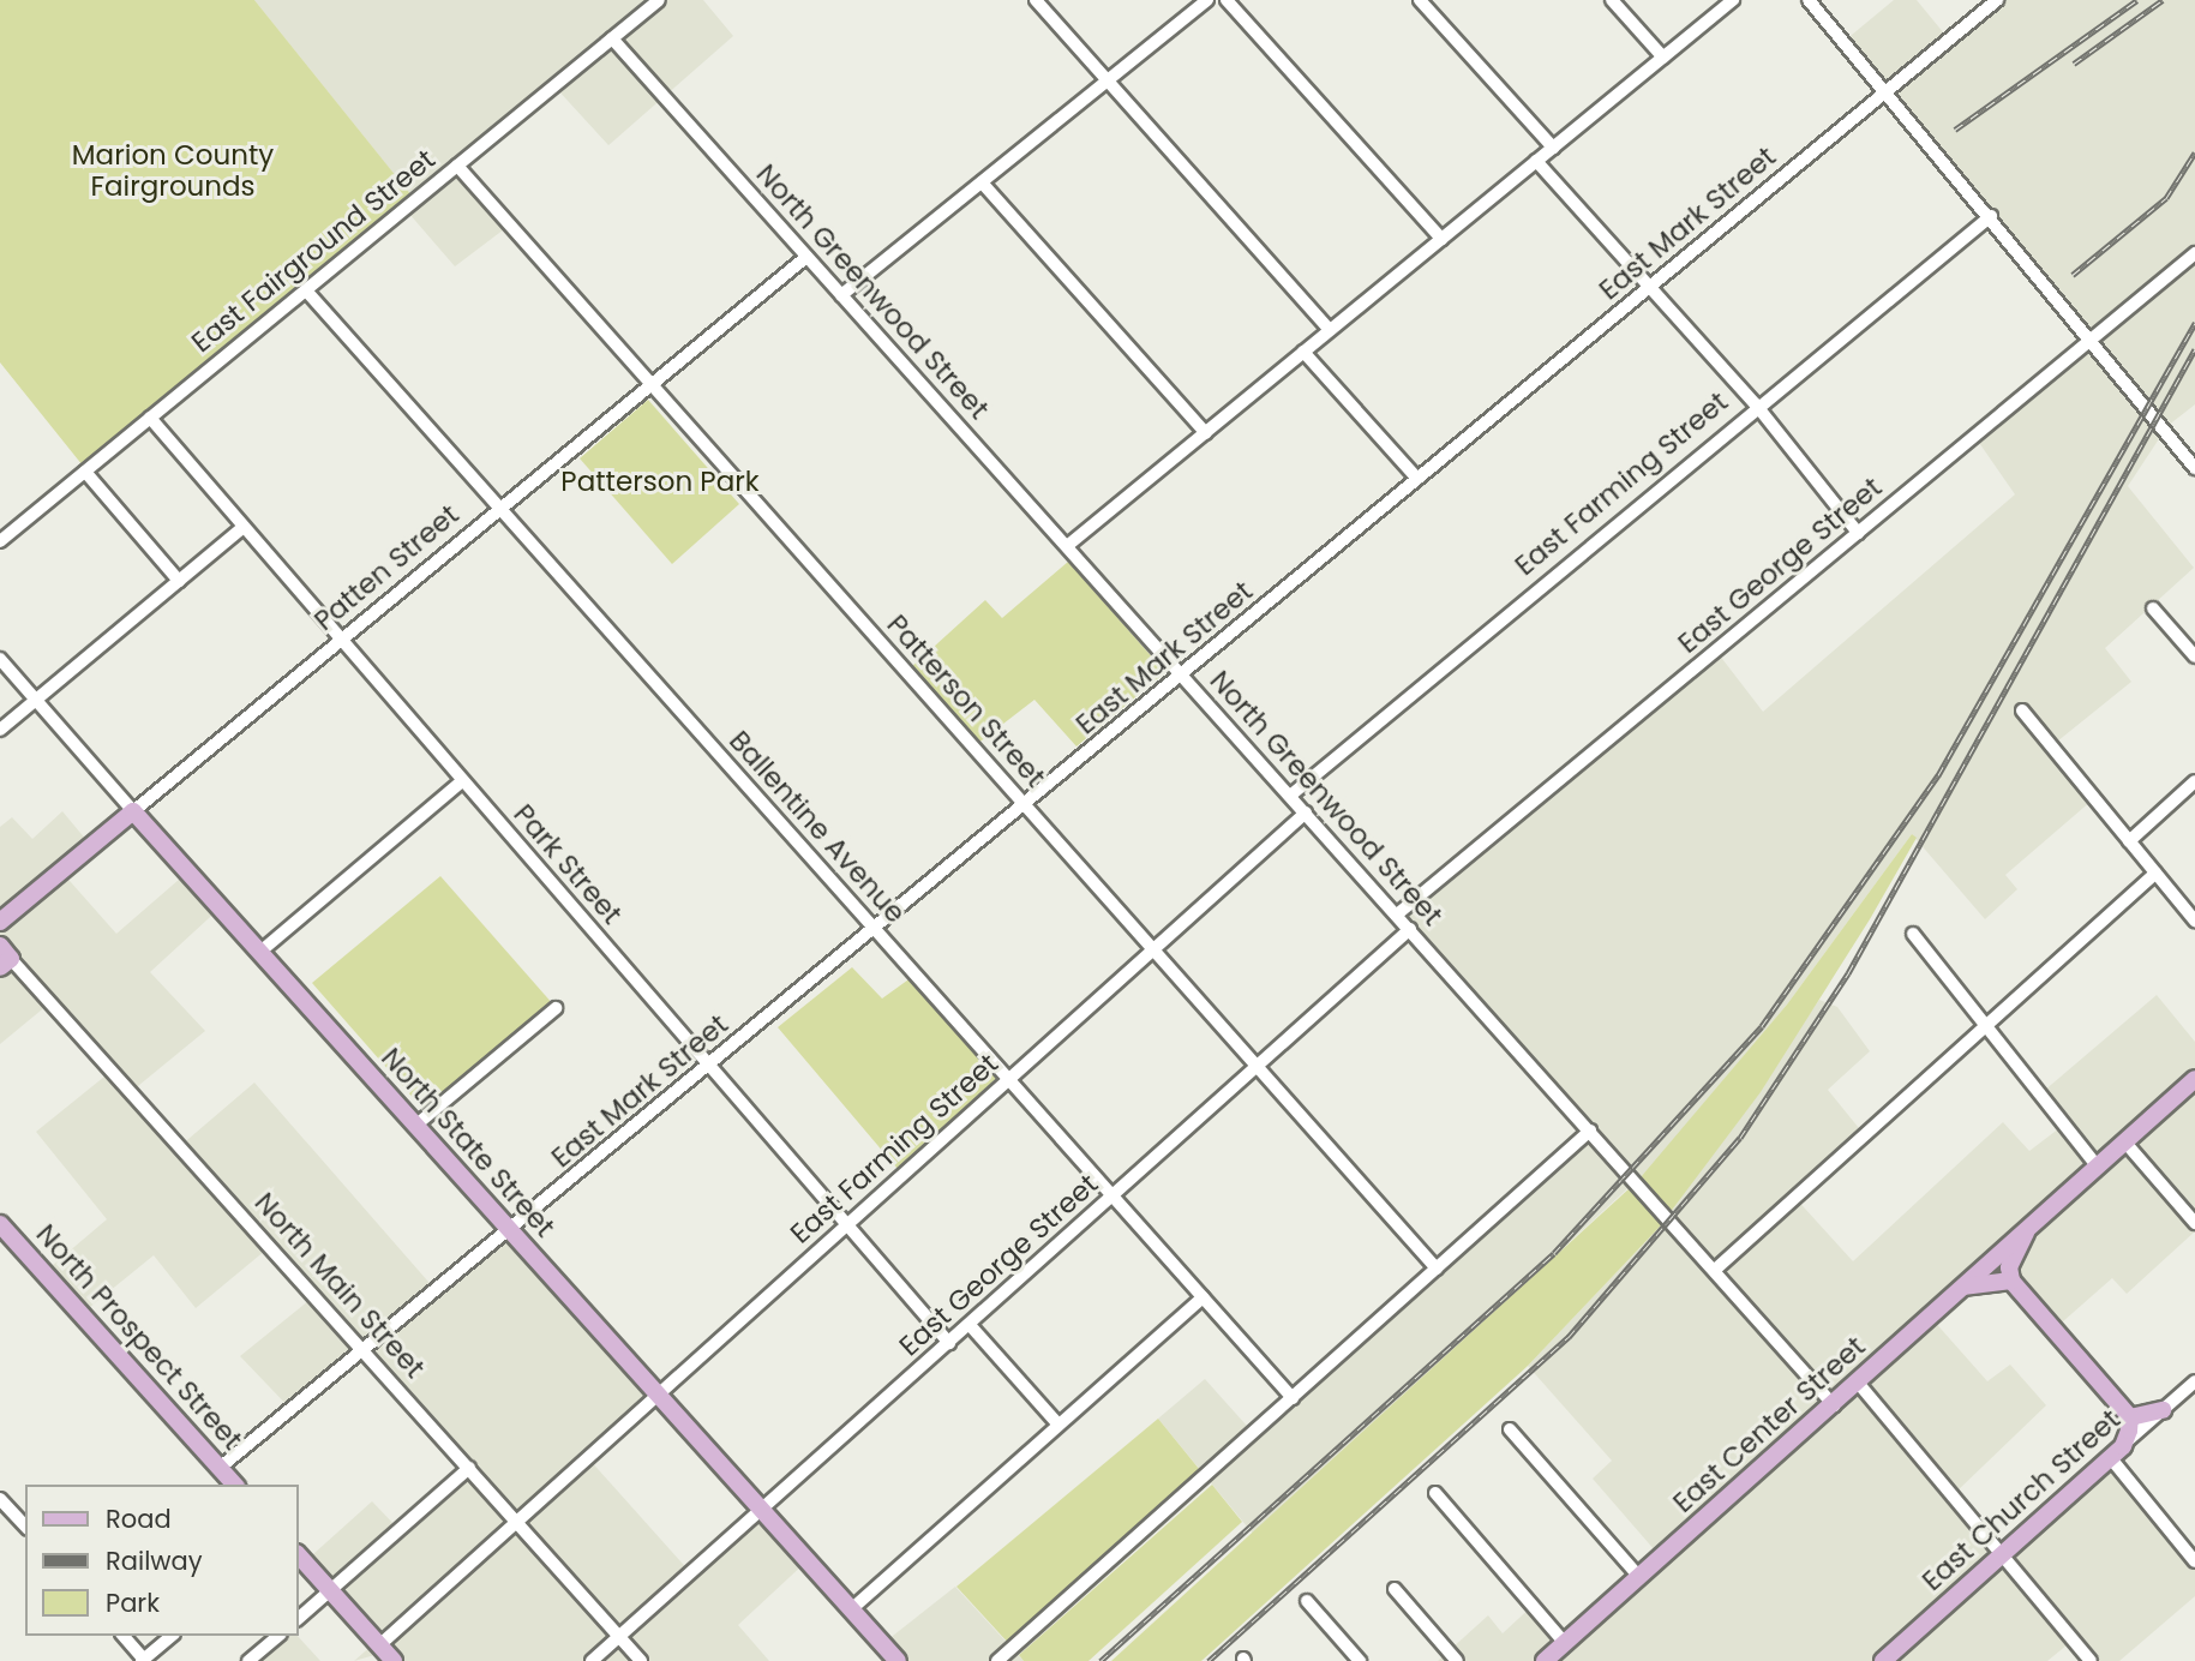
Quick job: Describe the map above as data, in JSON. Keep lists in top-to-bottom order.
{
  "streets": {
    "main road": [
      "Patten Street",
      "North State Street",
      "North Prospect Street",
      "East Center Street",
      "East Church Street"
    ],
    "street": [
      "East Mark Street",
      "East Fairground Street",
      "North Greenwood Street",
      "East Farming Street",
      "East George Street",
      "Patterson Street",
      "Ballentine Avenue",
      "Park Street",
      "North Main Street"
    ]
  },
  "crossings": [
    ["East Mark Street", "North Greenwood Street"],
    ["East Mark Street", "Patterson Street"],
    ["East Mark Street", "Ballentine Avenue"],
    ["East Mark Street", "Park Street"],
    ["East Mark Street", "North State Street"],
    ["East Mark Street", "North Main Street"],
    ["East Mark Street", "North Prospect Street"],
    ["East Fairground Street", "North Greenwood Street"],
    ["East Fairground Street", "Patterson Street"],
    ["East Fairground Street", "Ballentine Avenue"],
    ["East Fairground Street", "Park Street"],
    ["North Greenwood Street", "East Farming Street"],
    ["North Greenwood Street", "East George Street"],
    ["North Greenwood Street", "Patten Street"],
    ["North Greenwood Street", "East Center Street"],
    ["East Farming Street", "Patterson Street"],
    ["East Farming Street", "Ballentine Avenue"],
    ["East Farming Street", "Park Street"],
    ["East Farming Street", "North State Street"],
    ["East Farming Street", "North Main Street"],
    ["East George Street", "Patterson Street"],
    ["East George Street", "Ballentine Avenue"],
    ["East George Street", "Park Street"],
    ["East George Street", "North State Street"],
    ["East George Street", "North Main Street"],
    ["Patten Street", "Patterson Street"],
    ["Patten Street", "Ballentine Avenue"],
    ["Patten Street", "Park Street"],
    ["Patten Street", "North State Street"]
  ],
  "parks": ["Marion County Fairgrounds", "Patterson Park"],
  "legend": ["Road", "Railway", "Park"]
}
